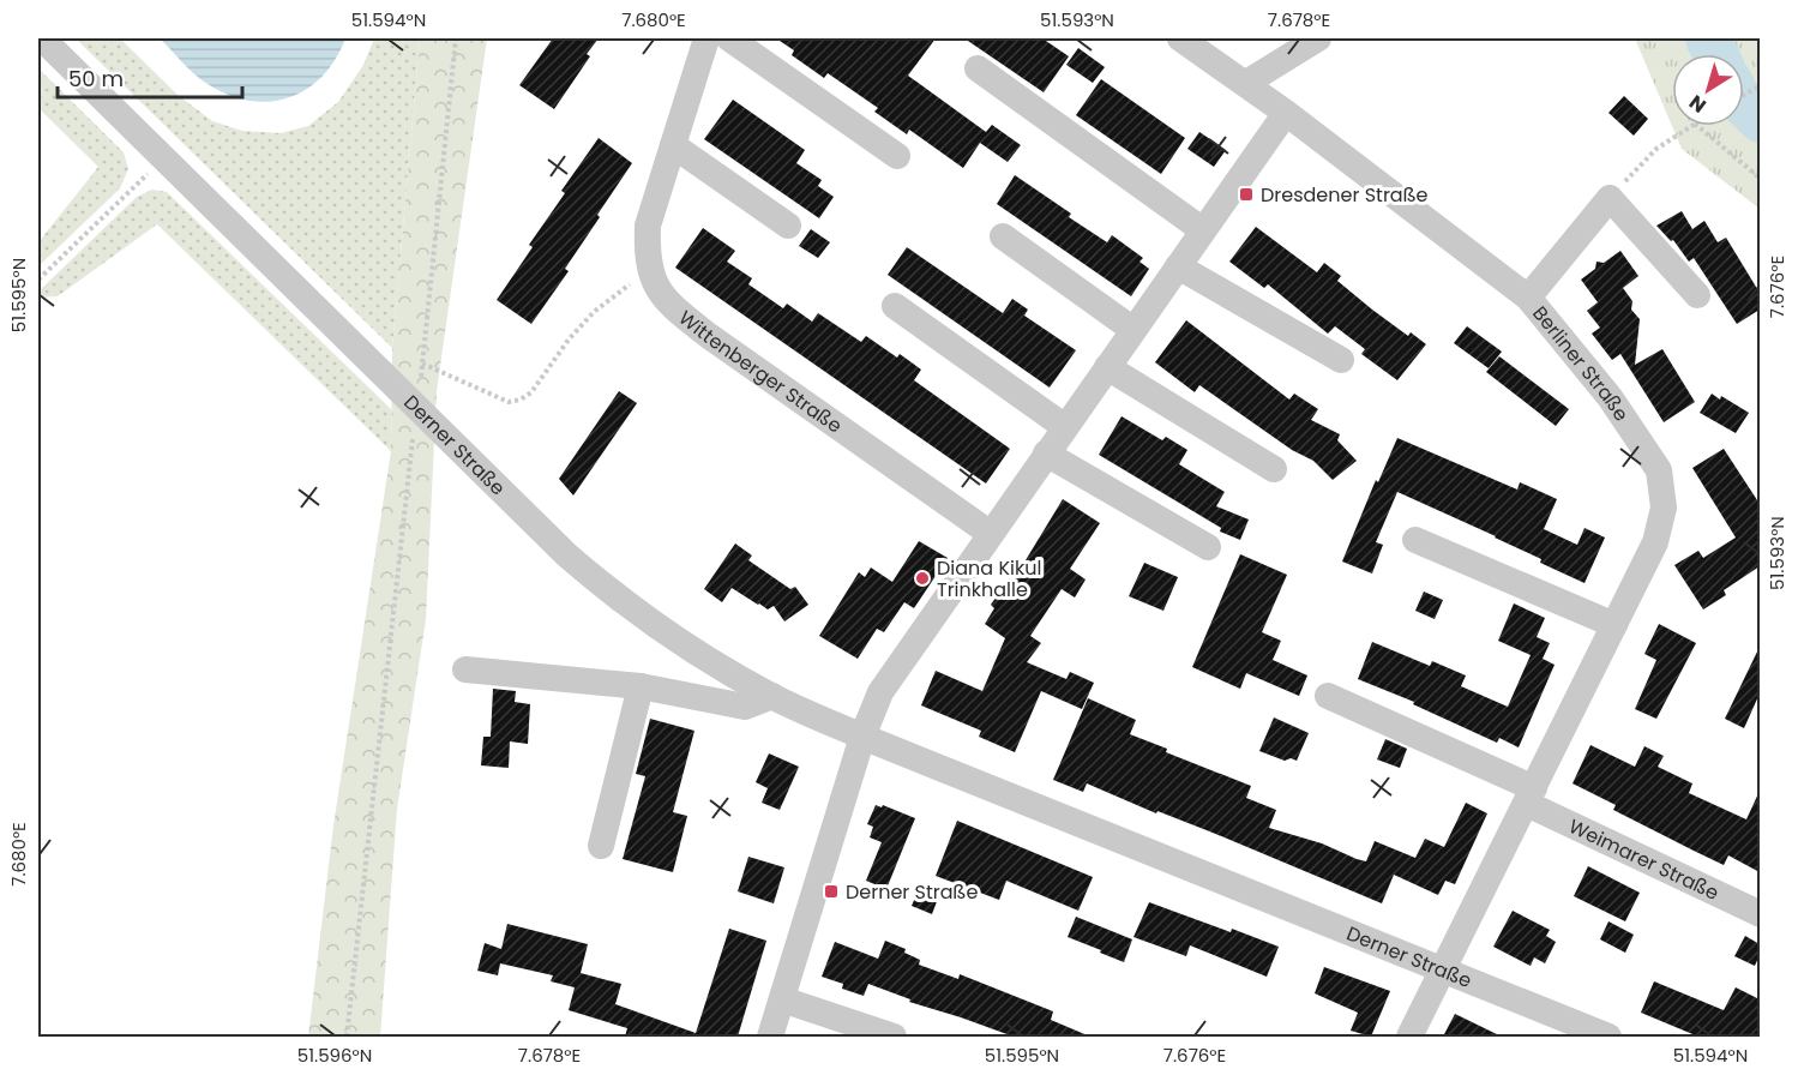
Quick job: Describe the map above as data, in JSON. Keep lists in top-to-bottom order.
{
  "streets": {
    "street": [
      "Berliner Straße",
      "Wittenberger Straße",
      "Derner Straße",
      "Weimarer Straße"
    ]
  },
  "crossings": [
    ["Berliner Straße", "Derner Straße"],
    ["Berliner Straße", "Weimarer Straße"]
  ],
  "places": {
    "transit": ["Dresdener Straße", "Derner Straße"],
    "other": ["Diana Kikul Trinkhalle"]
  },
  "scale_bar": "50 m",
  "north": "bottom left",
  "coordinates": [
    "51.594°N",
    "7.680°E",
    "51.593°N",
    "7.678°E",
    "7.676°E",
    "51.595°N",
    "51.596°N"
  ]
}
